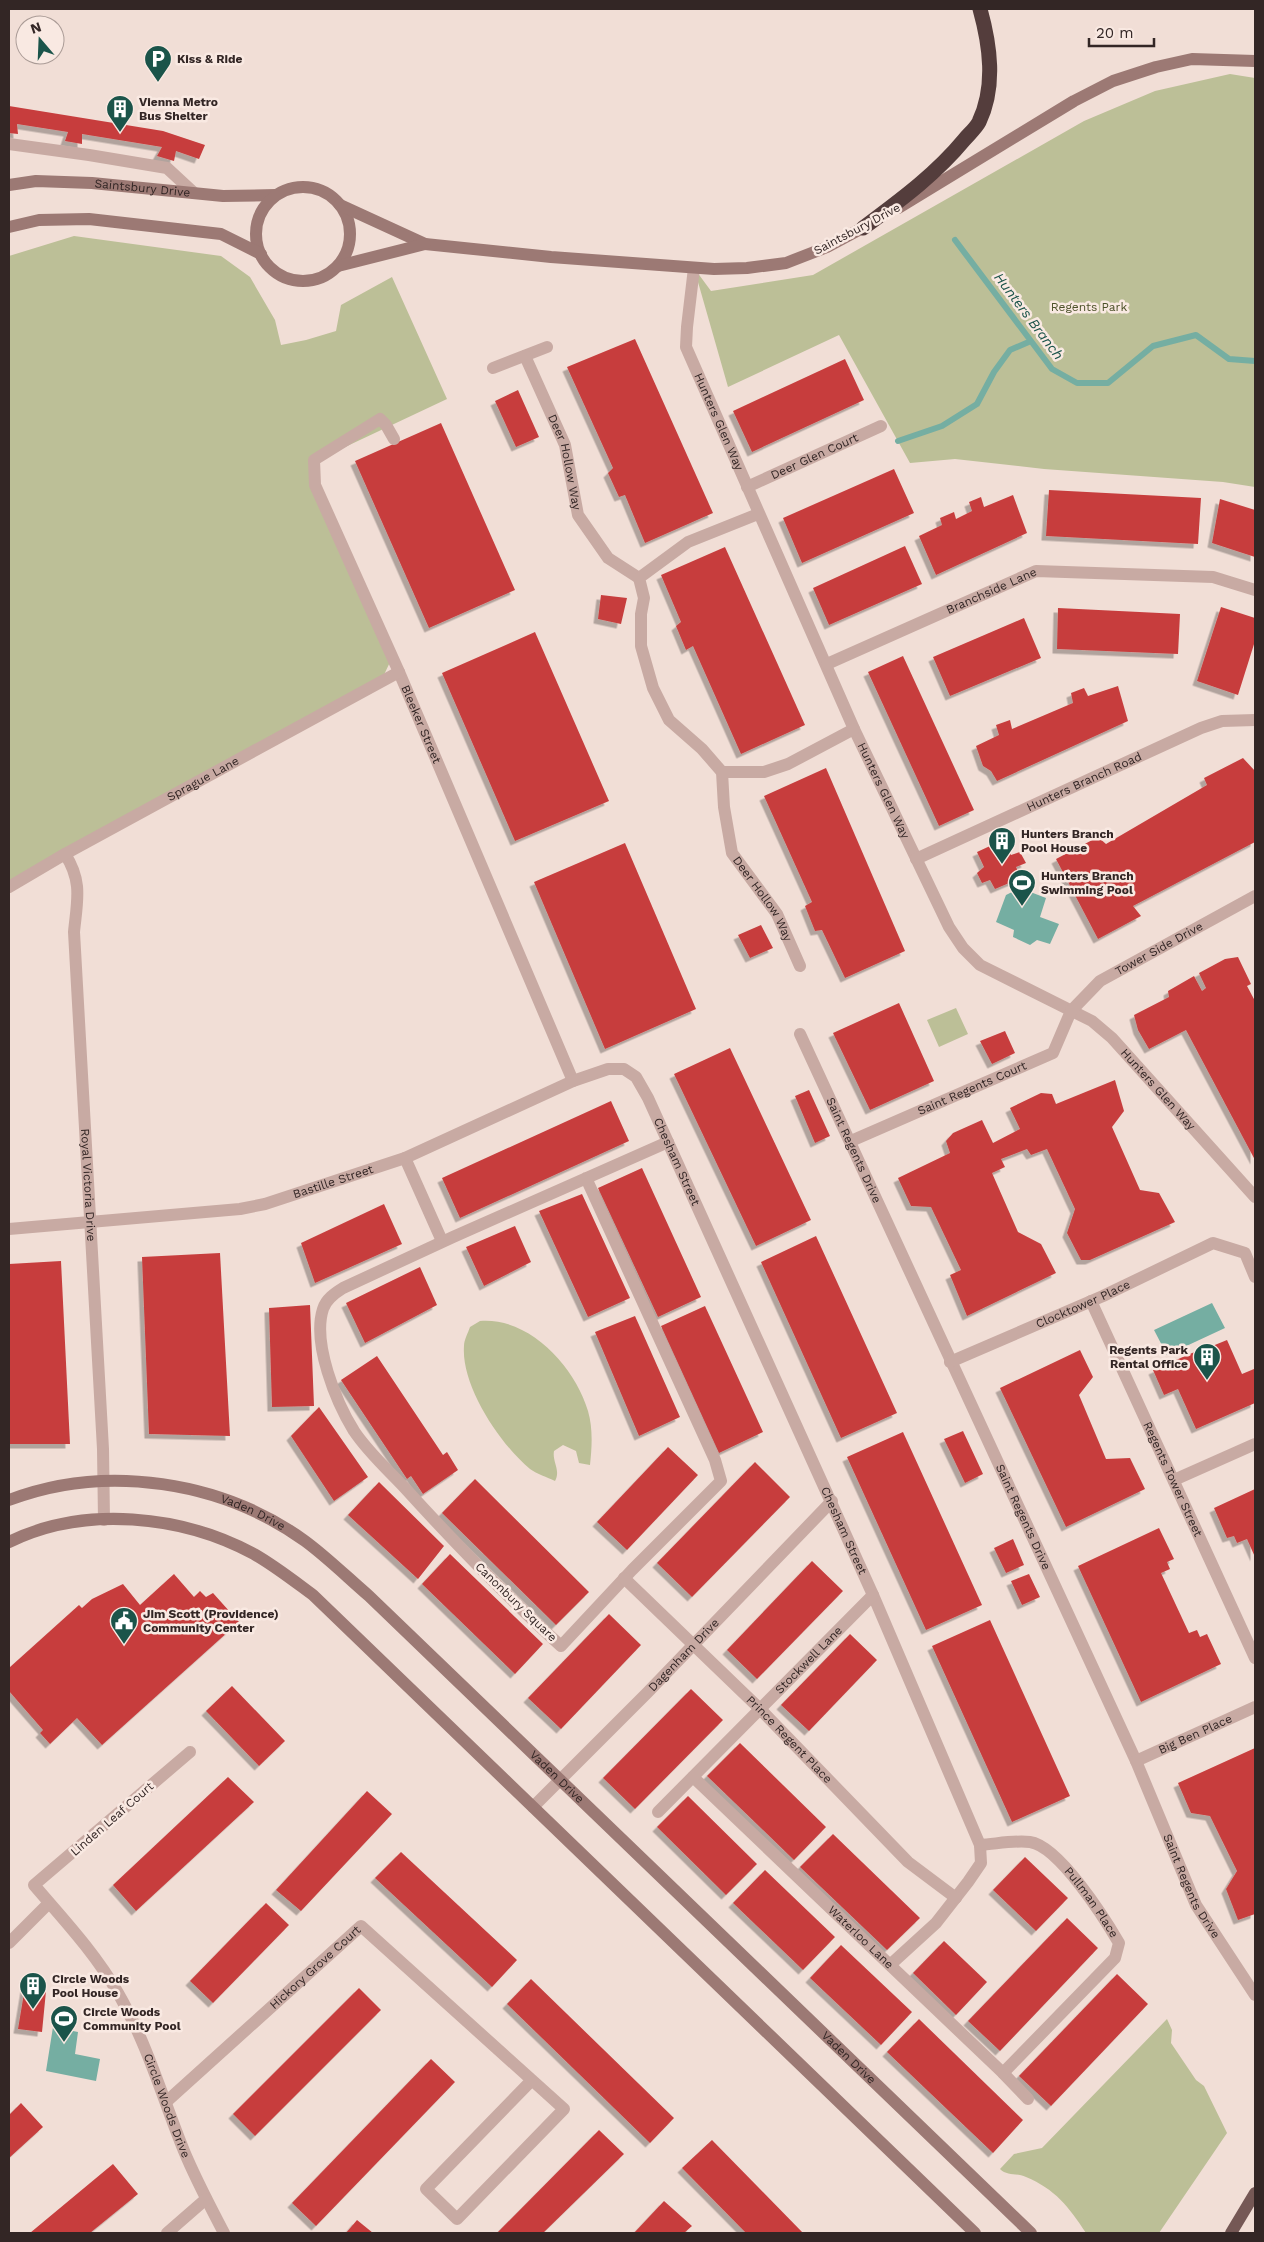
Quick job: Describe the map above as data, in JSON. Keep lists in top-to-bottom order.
{
  "streets": {
    "street": [
      "Saintsbury Drive",
      "Hunters Glen Way",
      "Deer Glen Court",
      "Deer Hollow Way",
      "Branchside Lane",
      "Bleeker Street",
      "Sprague Lane",
      "Hunters Branch Road",
      "Tower Side Drive",
      "Saint Regents Court",
      "Saint Regents Drive",
      "Chesham Street",
      "Bastille Street",
      "Royal Victoria Drive",
      "Clocktower Place",
      "Regents Tower Street",
      "Vaden Drive",
      "Canonbury Square",
      "Dagenham Drive",
      "Stockwell Lane",
      "Big Ben Place",
      "Prince Regent Place",
      "Linden Leaf Court",
      "Pullman Place",
      "Waterloo Lane",
      "Hickory Grove Court",
      "Circle Woods Drive"
    ]
  },
  "crossings": [
    ["Saintsbury Drive", "Hunters Glen Way"],
    ["Hunters Glen Way", "Deer Glen Court"],
    ["Hunters Glen Way", "Branchside Lane"],
    ["Hunters Glen Way", "Hunters Branch Road"],
    ["Hunters Glen Way", "Tower Side Drive"],
    ["Hunters Glen Way", "Saint Regents Court"],
    ["Bleeker Street", "Sprague Lane"],
    ["Bleeker Street", "Bastille Street"],
    ["Sprague Lane", "Royal Victoria Drive"],
    ["Tower Side Drive", "Saint Regents Court"],
    ["Saint Regents Court", "Saint Regents Drive"],
    ["Saint Regents Drive", "Clocktower Place"],
    ["Saint Regents Drive", "Big Ben Place"],
    ["Chesham Street", "Bastille Street"],
    ["Chesham Street", "Canonbury Square"],
    ["Chesham Street", "Dagenham Drive"],
    ["Chesham Street", "Stockwell Lane"],
    ["Chesham Street", "Pullman Place"],
    ["Bastille Street", "Royal Victoria Drive"],
    ["Royal Victoria Drive", "Vaden Drive"],
    ["Clocktower Place", "Regents Tower Street"],
    ["Vaden Drive", "Dagenham Drive"],
    ["Canonbury Square", "Prince Regent Place"],
    ["Dagenham Drive", "Prince Regent Place"],
    ["Stockwell Lane", "Prince Regent Place"],
    ["Stockwell Lane", "Waterloo Lane"],
    ["Linden Leaf Court", "Circle Woods Drive"],
    ["Pullman Place", "Waterloo Lane"],
    ["Hickory Grove Court", "Circle Woods Drive"]
  ],
  "water": ["Hunters Branch"],
  "parks": ["Regents Park"],
  "places": {
    "parking": ["Kiss & Ride"],
    "building": [
      "Vienna Metro Bus Shelter",
      "Hunters Branch Pool House",
      "Regents Park Rental Office",
      "Circle Woods Pool House"
    ],
    "sports": ["Hunters Branch Swimming Pool", "Circle Woods Community Pool"],
    "public building": ["Jim Scott (Providence) Community Center"]
  },
  "scale_bar": "20 m",
  "north": "top"
}
